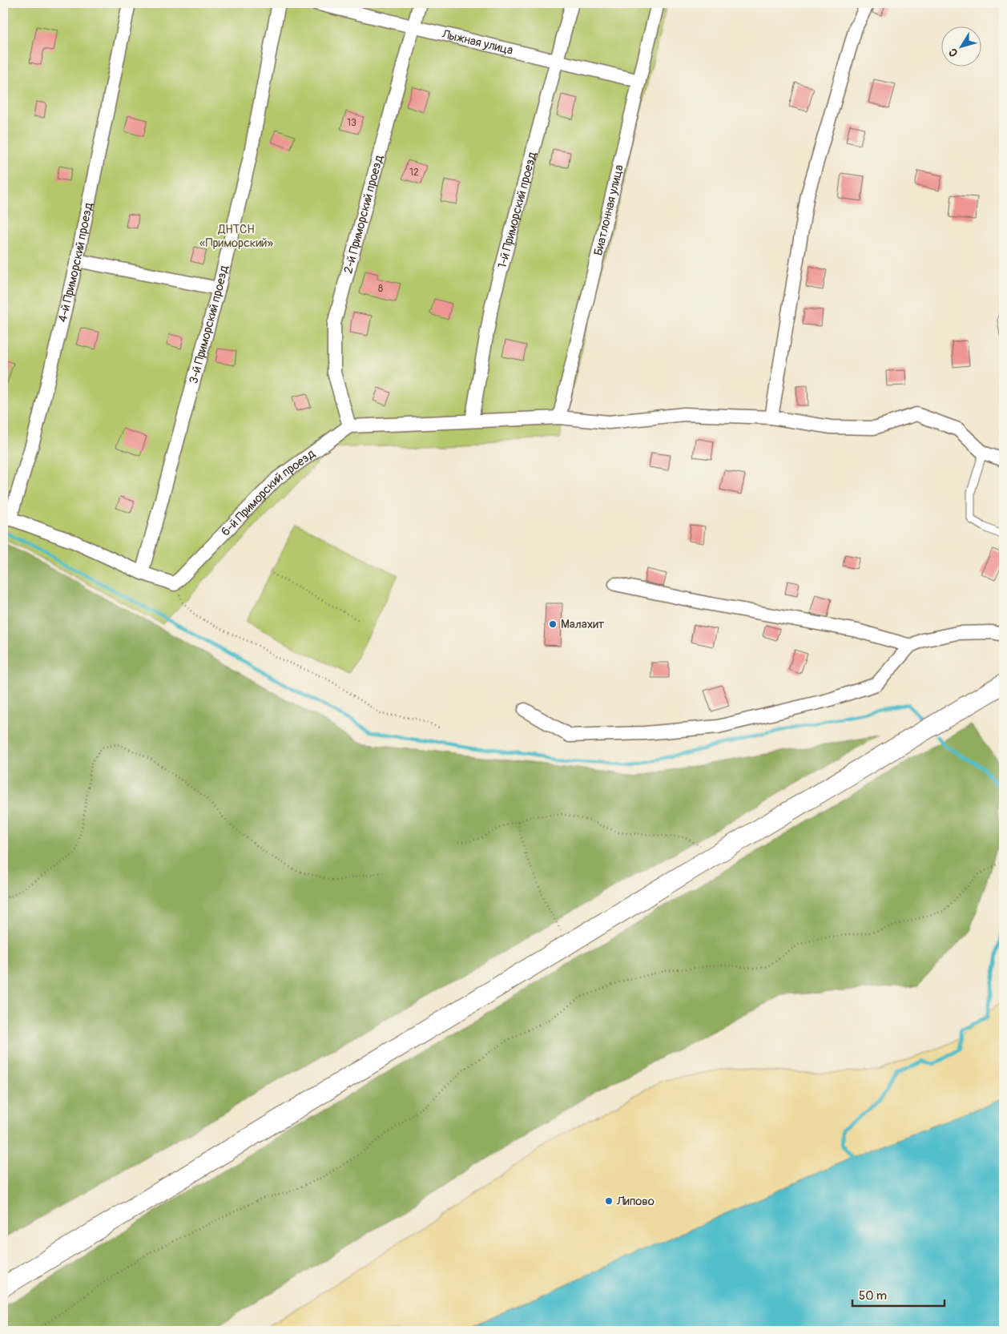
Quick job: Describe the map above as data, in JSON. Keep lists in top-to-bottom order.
{
  "streets": {
    "street": [
      "Лыжная улица",
      "Биатлонная улица",
      "1-й Приморский проезд",
      "2-й Приморский проезд",
      "4-й Приморский проезд",
      "3-й Приморский проезд",
      "6-й Приморский проезд"
    ]
  },
  "crossings": [
    ["Лыжная улица", "Биатлонная улица"],
    ["Лыжная улица", "1-й Приморский проезд"],
    ["Лыжная улица", "2-й Приморский проезд"],
    ["2-й Приморский проезд", "6-й Приморский проезд"]
  ],
  "parks": ["ДНТСН «Приморский»"],
  "places": ["Малахит", "Липово"],
  "house_numbers": ["13", "12", "8"],
  "scale_bar": "50 m",
  "north": "bottom left"
}
